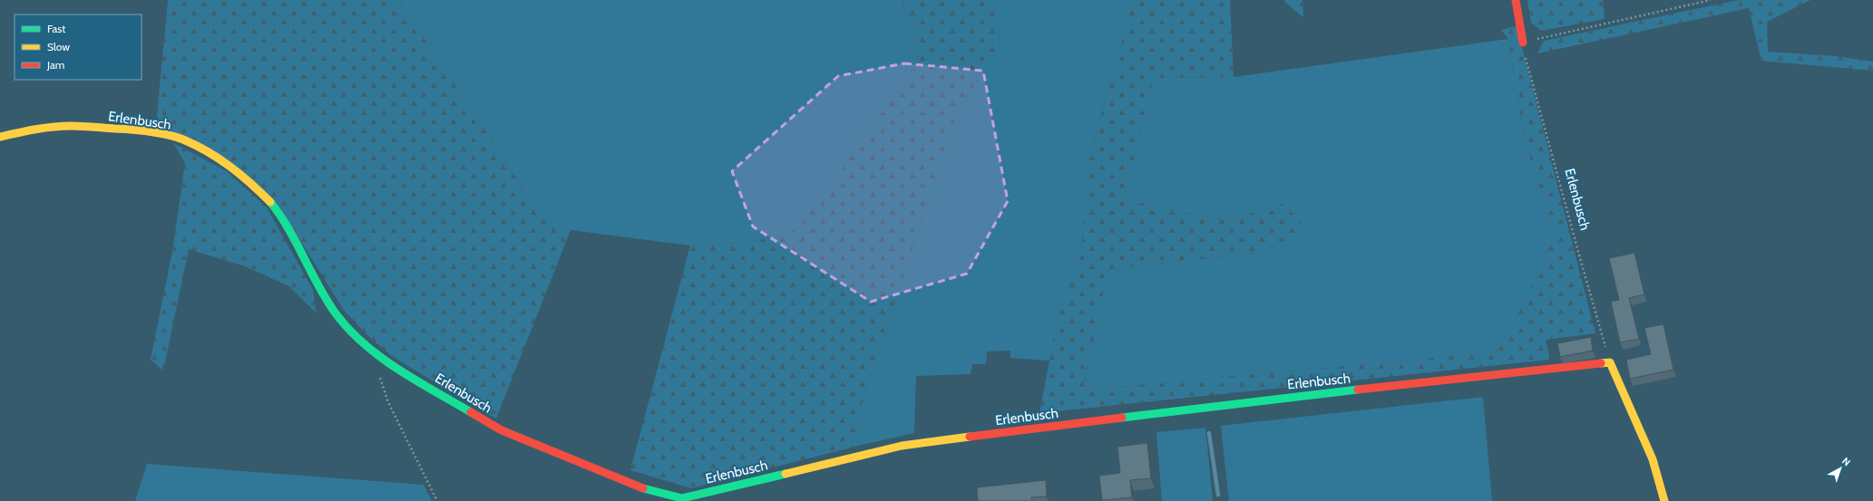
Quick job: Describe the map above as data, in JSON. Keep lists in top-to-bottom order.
{
  "streets": {
    "street": ["Erlenbusch"]
  },
  "legend": ["Fast", "Slow", "Jam"],
  "north": "top right"
}
